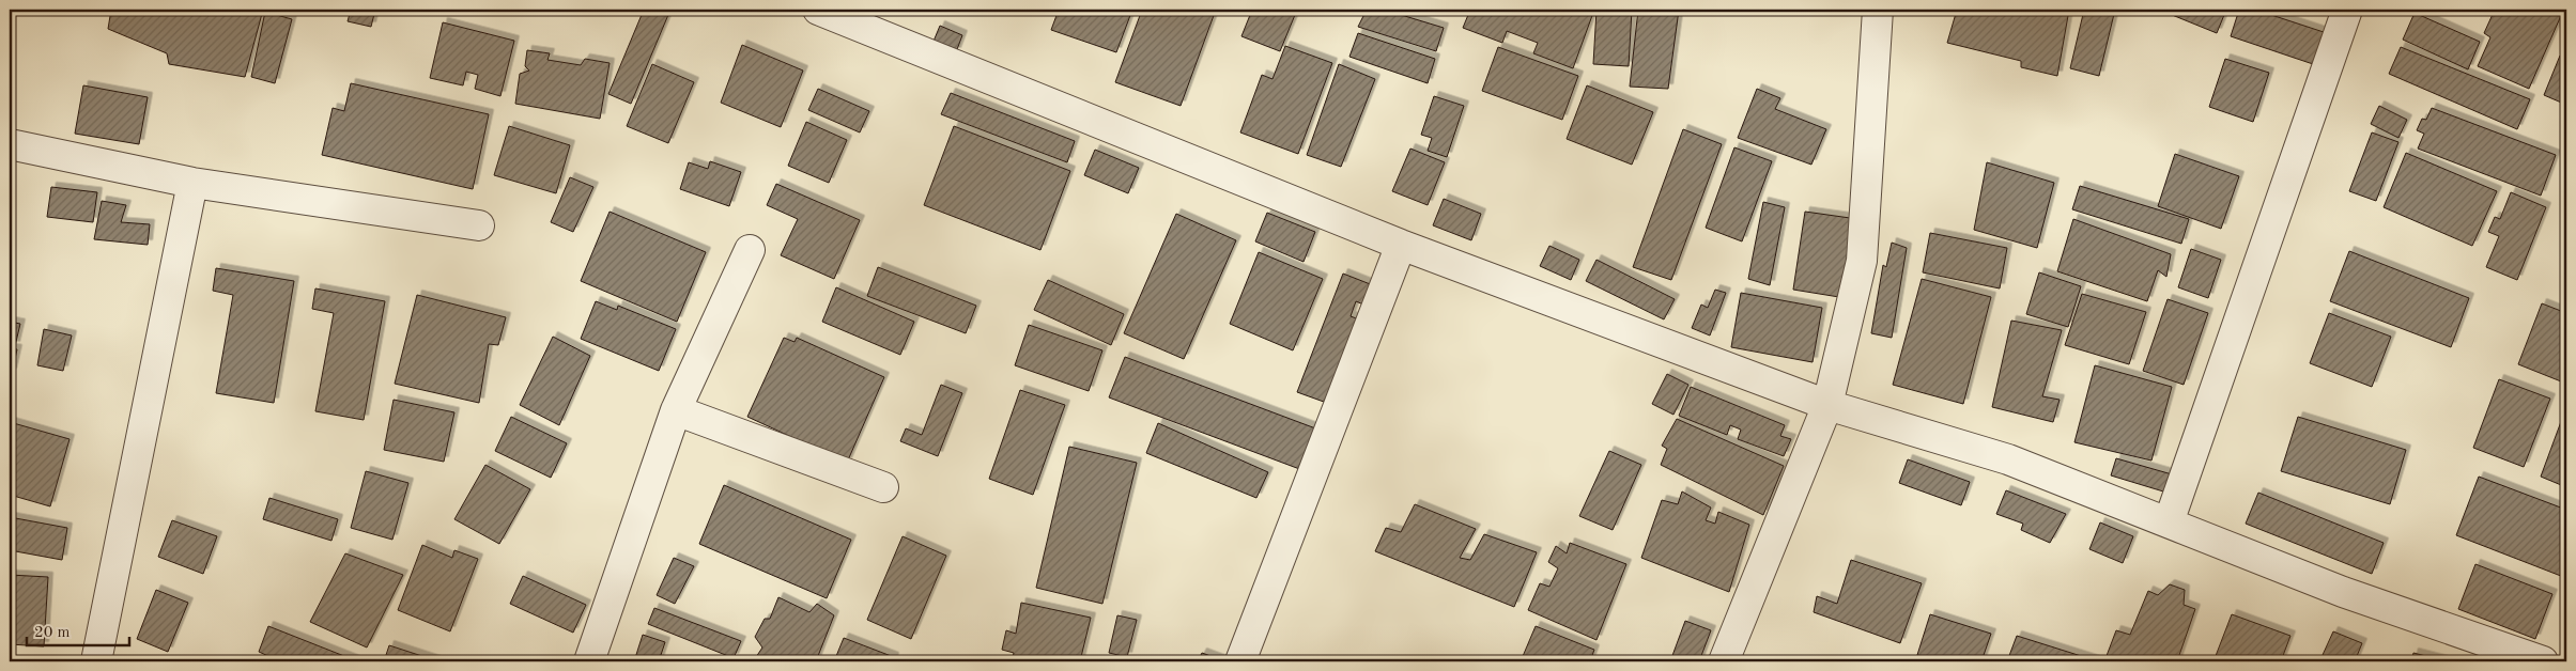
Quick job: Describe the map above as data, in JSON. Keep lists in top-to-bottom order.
{
  "scale_bar": "20 m"
}
